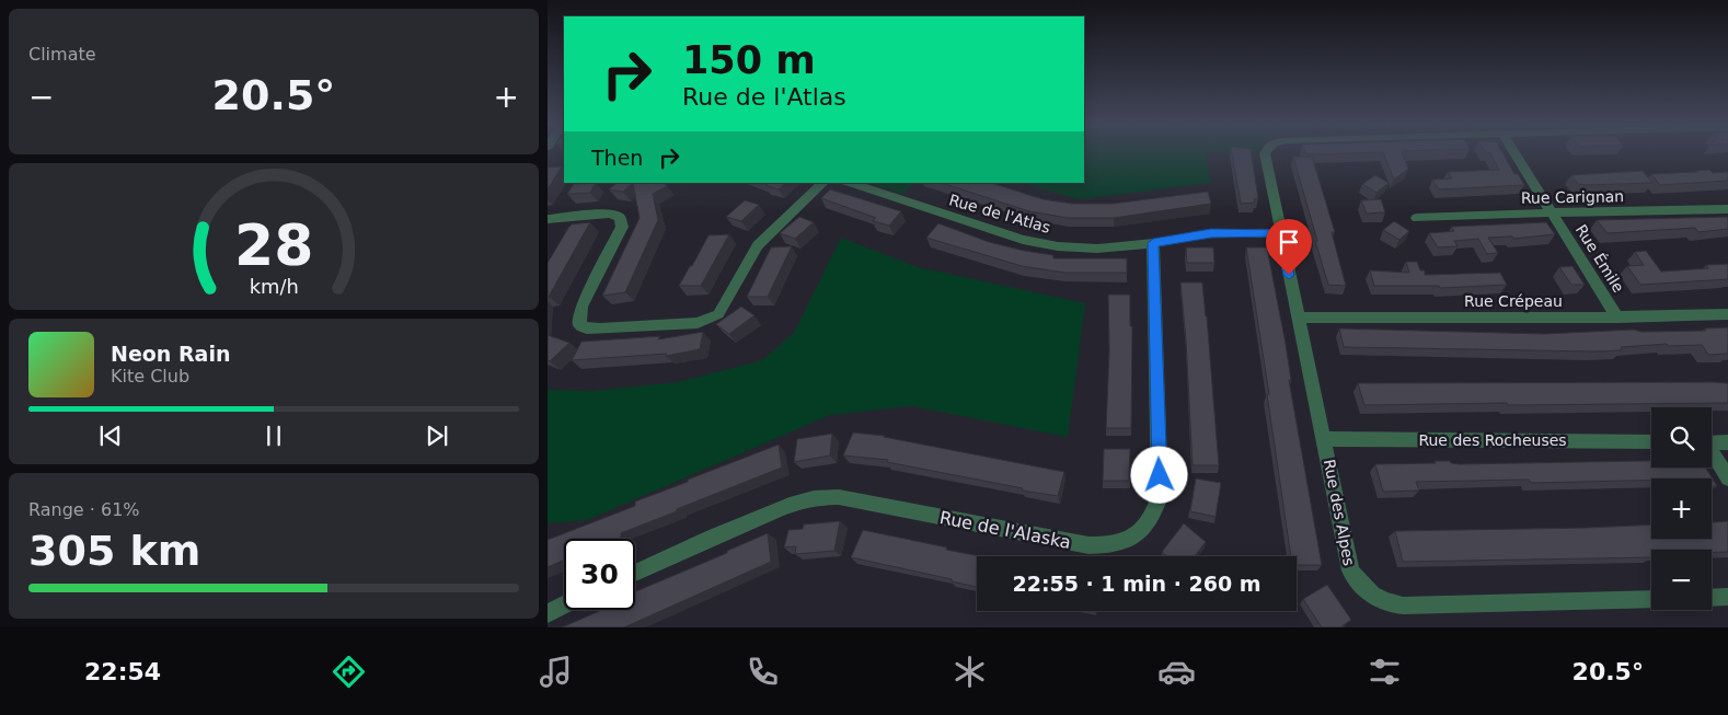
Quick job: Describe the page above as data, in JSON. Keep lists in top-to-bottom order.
{
  "streets": {
    "street": [
      "Rue Carignan",
      "Rue de l'Atlas",
      "Rue Émile",
      "Rue Crépeau",
      "Rue des Rocheuses",
      "Rue des Alpes",
      "Rue de l'Alaska"
    ]
  },
  "crossings": [
    ["Rue Carignan", "Rue Émile"],
    ["Rue de l'Atlas", "Rue des Alpes"],
    ["Rue de l'Atlas", "Rue de l'Alaska"],
    ["Rue Émile", "Rue Crépeau"],
    ["Rue Crépeau", "Rue des Alpes"],
    ["Rue des Rocheuses", "Rue des Alpes"]
  ],
  "page": {
    "tile": [
      "Climate",
      ["Range · 61%", "305 km"]
    ],
    "turn": ["150 m", "Rue de l'Atlas"],
    "heat": ["−", "20.5°", "+"],
    "then": "Then",
    "song": ["Neon Rain", "Kite Club"],
    "map_buttons": ["+", "−"],
    "limit": "30",
    "trip": "22:55 · 1 min · 260 m",
    "tabs": ["22:54", "20.5°"],
    "gauge": ["28", "km/h"]
  }
}
